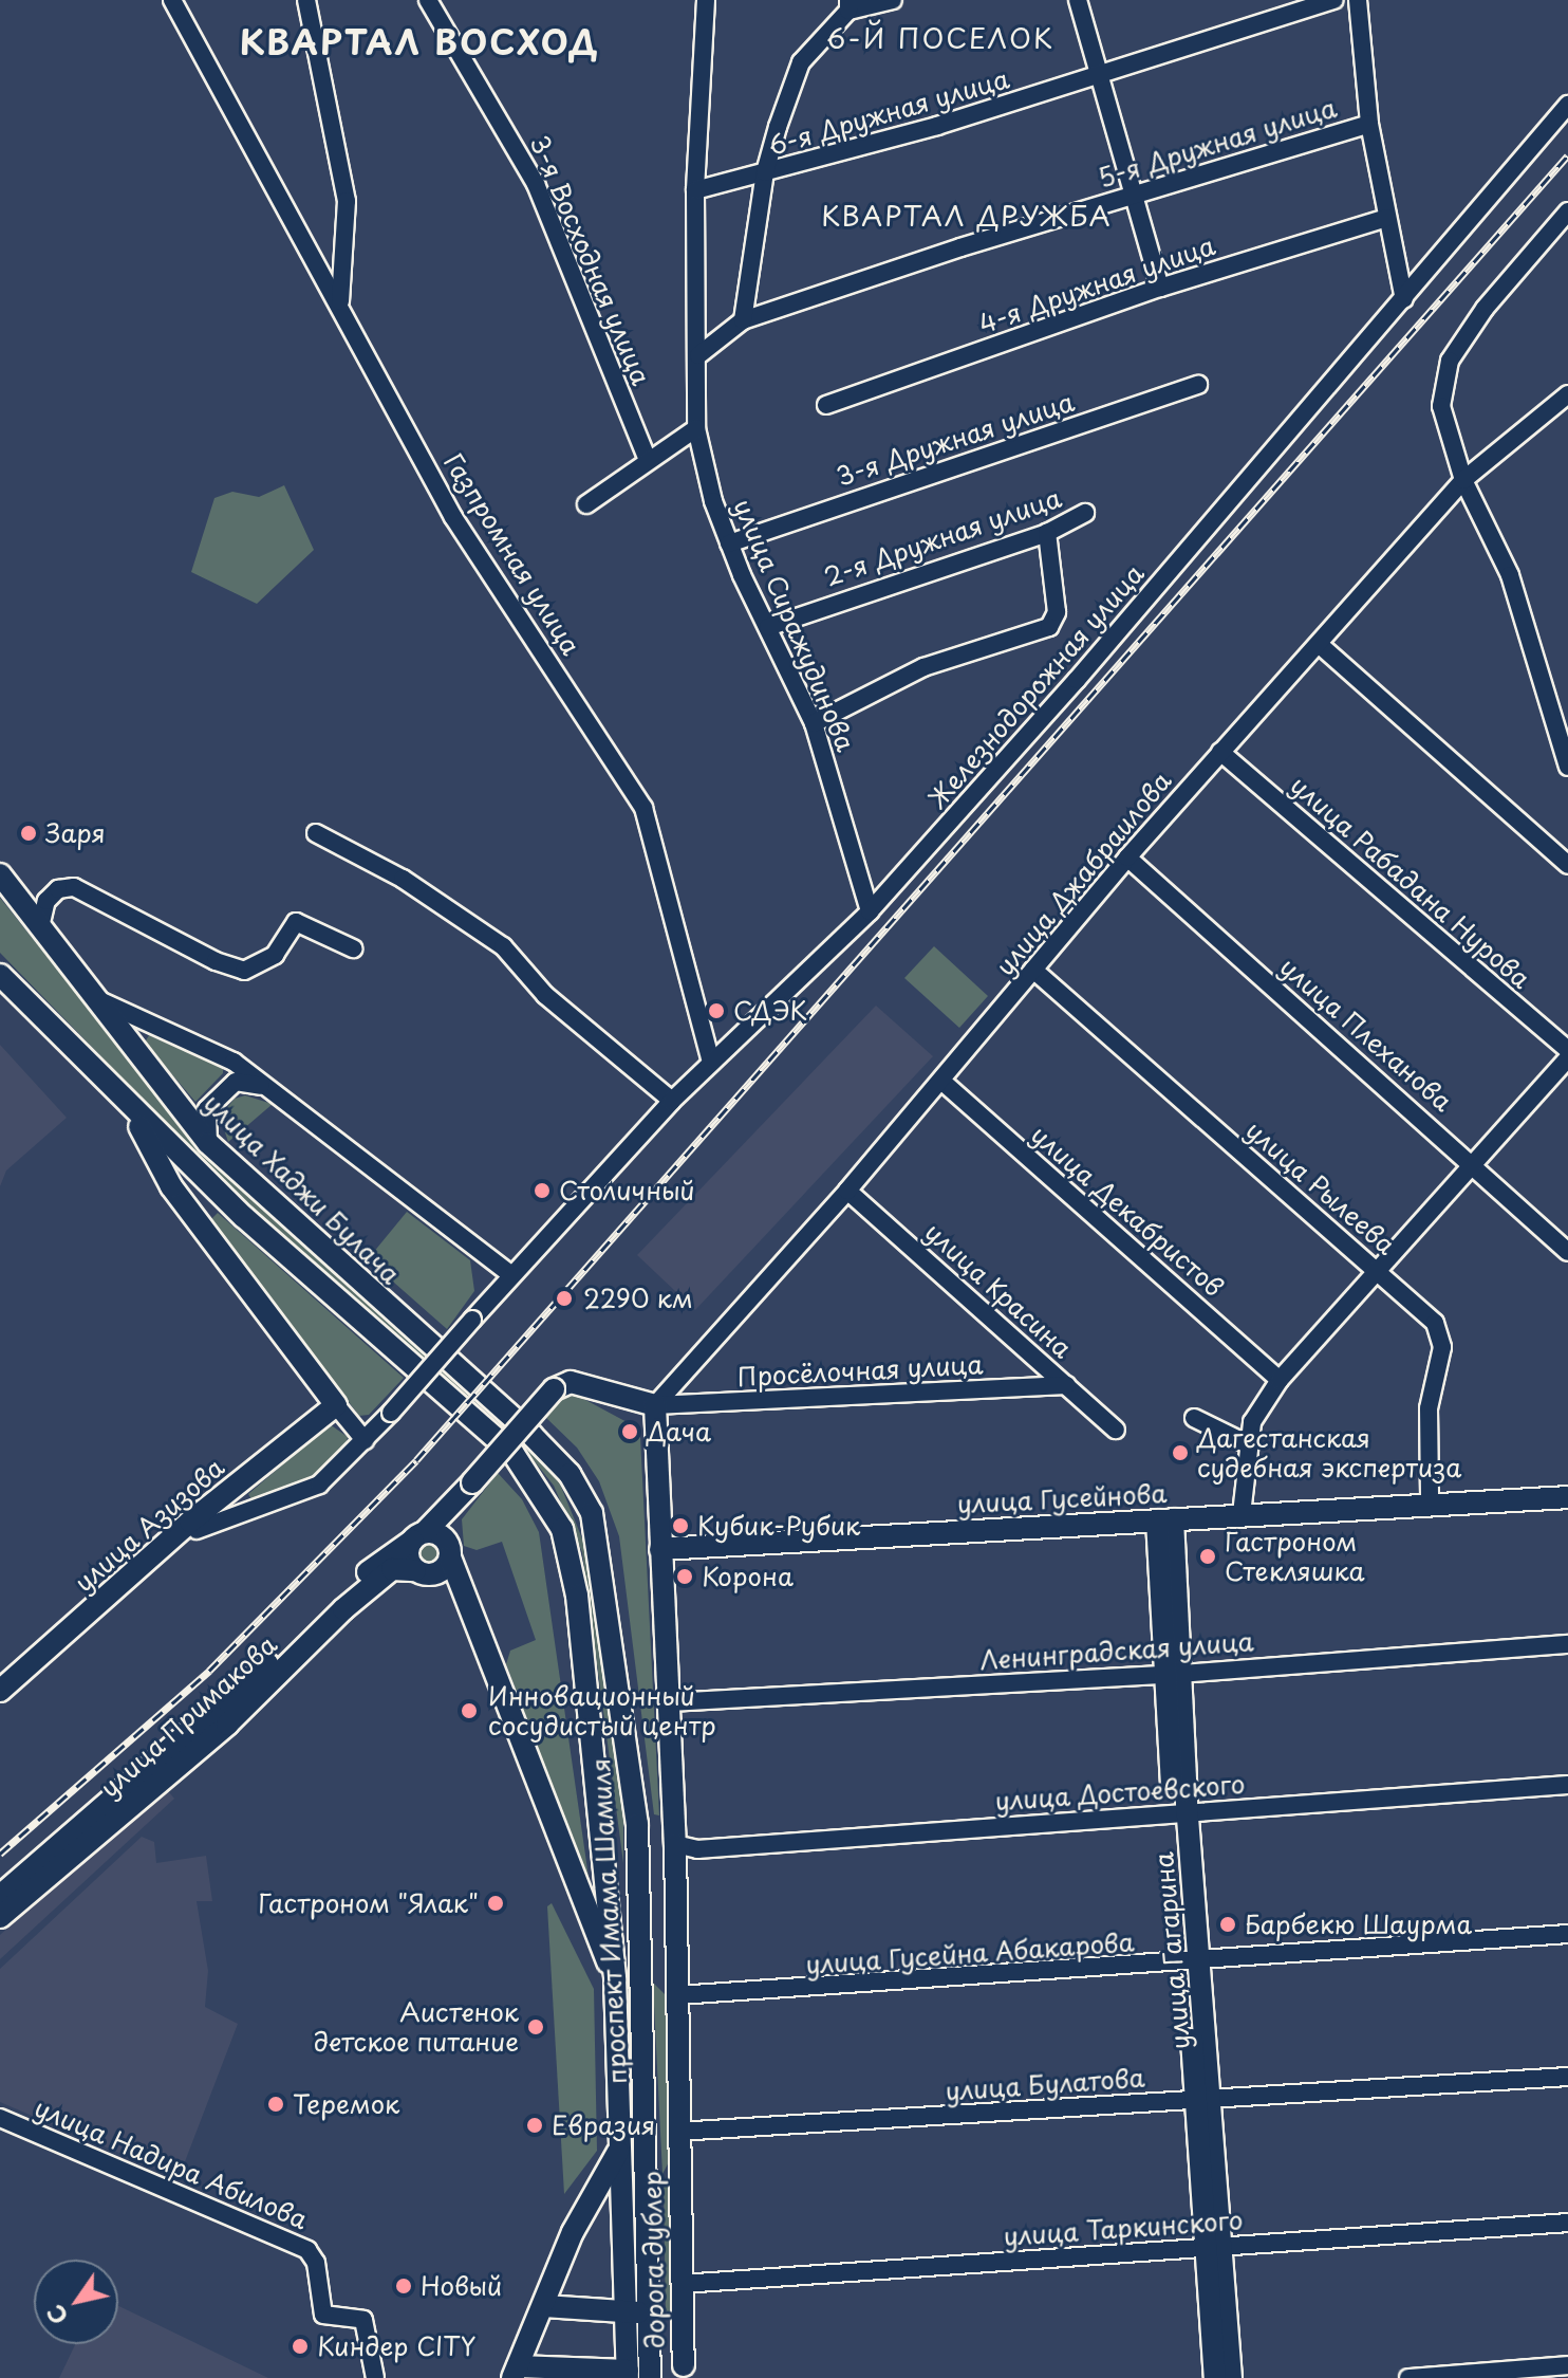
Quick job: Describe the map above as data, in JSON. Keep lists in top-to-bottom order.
{
  "streets": {
    "main road": [
      "улица Хаджи Булача",
      "улица Гусейнова",
      "улица Азизова",
      "улица Примакова",
      "проспект Имама Шамиля",
      "улица Гагарина",
      "дорога дублер"
    ],
    "street": [
      "6-я Дружная улица",
      "5-я Дружная улица",
      "3-я Восходная улица",
      "4-я Дружная улица",
      "3-я Дружная улица",
      "2-я Дружная улица",
      "Газпромная улица",
      "улица Сиражудинова",
      "Железнодорожная улица",
      "улица Джабраилова",
      "улица Рабадана Нурова",
      "улица Плеханова",
      "улица Рылеева",
      "улица Декабристов",
      "улица Красина",
      "Просёлочная улица",
      "Ленинградская улица",
      "улица Достоевского",
      "улица Гусейна Абакарова",
      "улица Булатова",
      "улица Надира Абилова",
      "улица Таркинского"
    ]
  },
  "crossings": [
    ["6-я Дружная улица", "улица Сиражудинова"],
    ["3-я Дружная улица", "улица Сиражудинова"],
    ["2-я Дружная улица", "улица Сиражудинова"],
    ["Газпромная улица", "Железнодорожная улица"],
    ["улица Сиражудинова", "Железнодорожная улица"],
    ["Железнодорожная улица", "улица Азизова"],
    ["улица Джабраилова", "улица Рабадана Нурова"],
    ["улица Джабраилова", "улица Плеханова"],
    ["улица Джабраилова", "улица Рылеева"],
    ["улица Джабраилова", "улица Декабристов"],
    ["улица Джабраилова", "улица Красина"],
    ["улица Джабраилова", "Просёлочная улица"],
    ["улица Рылеева", "улица Гусейнова"],
    ["улица Хаджи Булача", "проспект Имама Шамиля"],
    ["улица Красина", "Просёлочная улица"],
    ["улица Гусейнова", "улица Гагарина"],
    ["Ленинградская улица", "улица Гагарина"],
    ["улица Примакова", "проспект Имама Шамиля"],
    ["улица Достоевского", "улица Гагарина"],
    ["улица Гагарина", "улица Гусейна Абакарова"],
    ["улица Гагарина", "улица Булатова"],
    ["улица Гагарина", "улица Таркинского"],
    ["улица Булатова", "дорога дублер"],
    ["улица Таркинского", "дорога дублер"]
  ],
  "districts": ["6-Й ПОСЕЛОК", "КВАРТАЛ ВОСХОД", "КВАРТАЛ ДРУЖБА"],
  "places": [
    "Заря",
    "СДЭК",
    "Столичный",
    "2290 км",
    "Дача",
    "Дагестанская судебная экспертиза",
    "Кубик-Рубик",
    "Гастроном Стекляшка",
    "Корона",
    "Инновационный сосудистый центр",
    "Гастроном \"Ялак\"",
    "Барбекю Шаурма",
    "Аистенок детское питание",
    "Теремок",
    "Евразия",
    "Новый",
    "Киндер CITY"
  ],
  "north": "bottom left"
}
